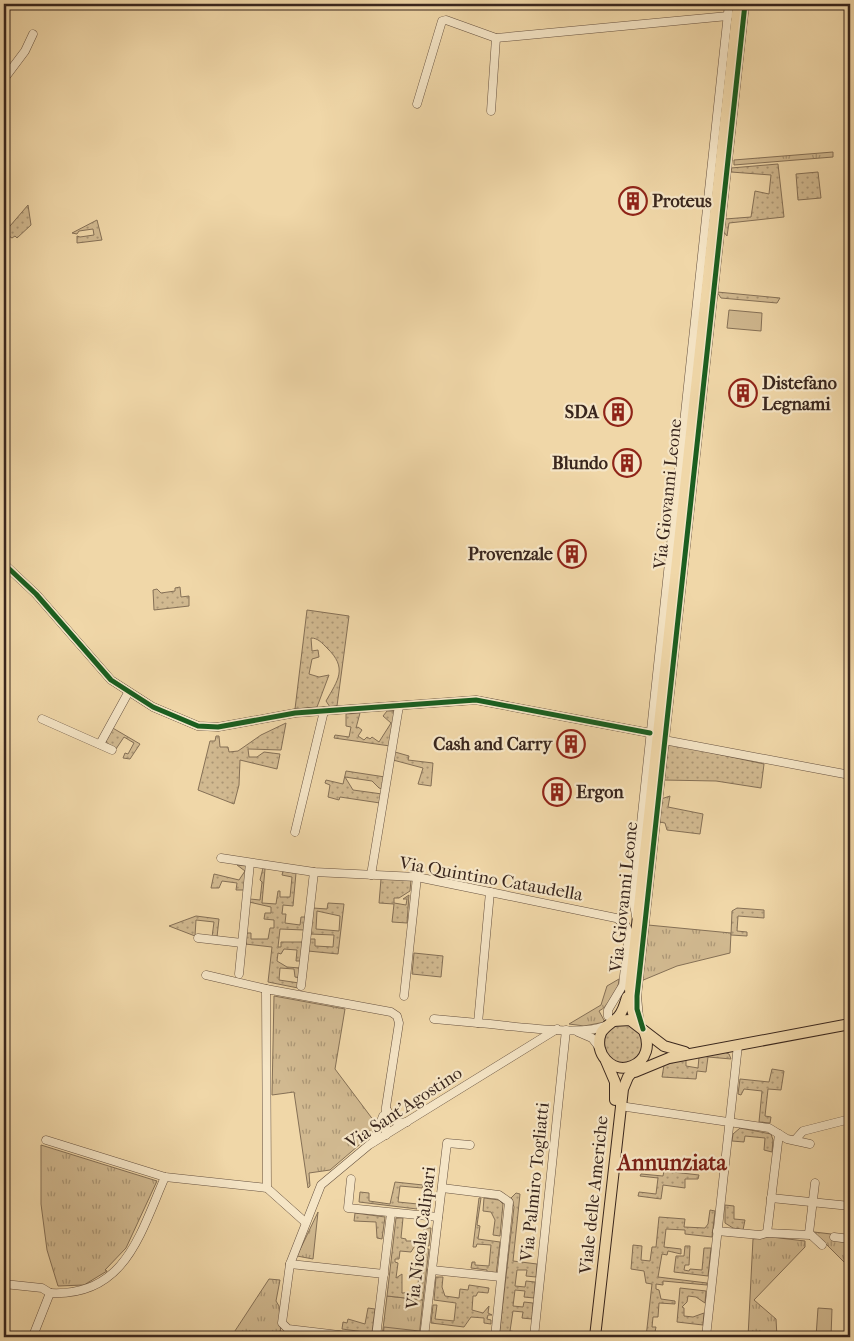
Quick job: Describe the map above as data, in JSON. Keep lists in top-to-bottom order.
{
  "streets": {
    "main road": ["Via Giovanni Leone", "Viale delle Americhe"],
    "street": [
      "Via Quintino Cataudella",
      "Via Sant'Agostino",
      "Via Palmiro Togliatti",
      "Via Nicola Calipari"
    ]
  },
  "crossings": [
    ["Via Quintino Cataudella", "Viale delle Americhe"]
  ],
  "districts": ["Annunziata"],
  "places": {
    "building": [
      "Proteus",
      "Distefano Legnami",
      "SDA",
      "Blundo",
      "Provenzale",
      "Cash and Carry",
      "Ergon"
    ]
  }
}
